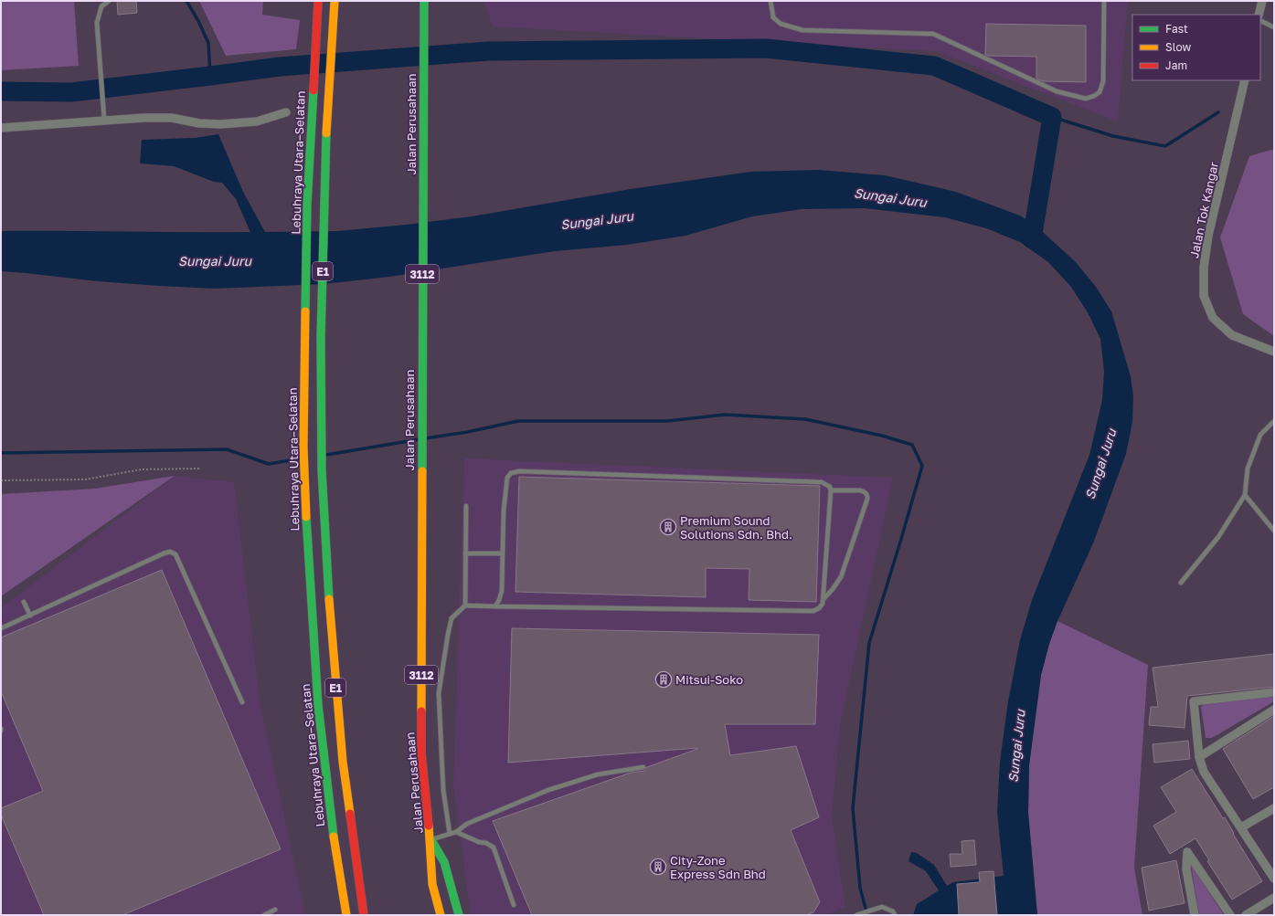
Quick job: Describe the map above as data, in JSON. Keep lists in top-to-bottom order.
{
  "streets": {
    "main road": [
      "Jalan Perusahaan",
      "Lebuhraya Utara–Selatan",
      "E1",
      "3112"
    ],
    "street": ["Jalan Tok Kangar"]
  },
  "water": ["Sungai Juru"],
  "places": {
    "building": ["Premium Sound Solutions Sdn. Bhd.", "Mitsui-Soko", "City-Zone Express Sdn Bhd"]
  },
  "legend": ["Fast", "Slow", "Jam"]
}
